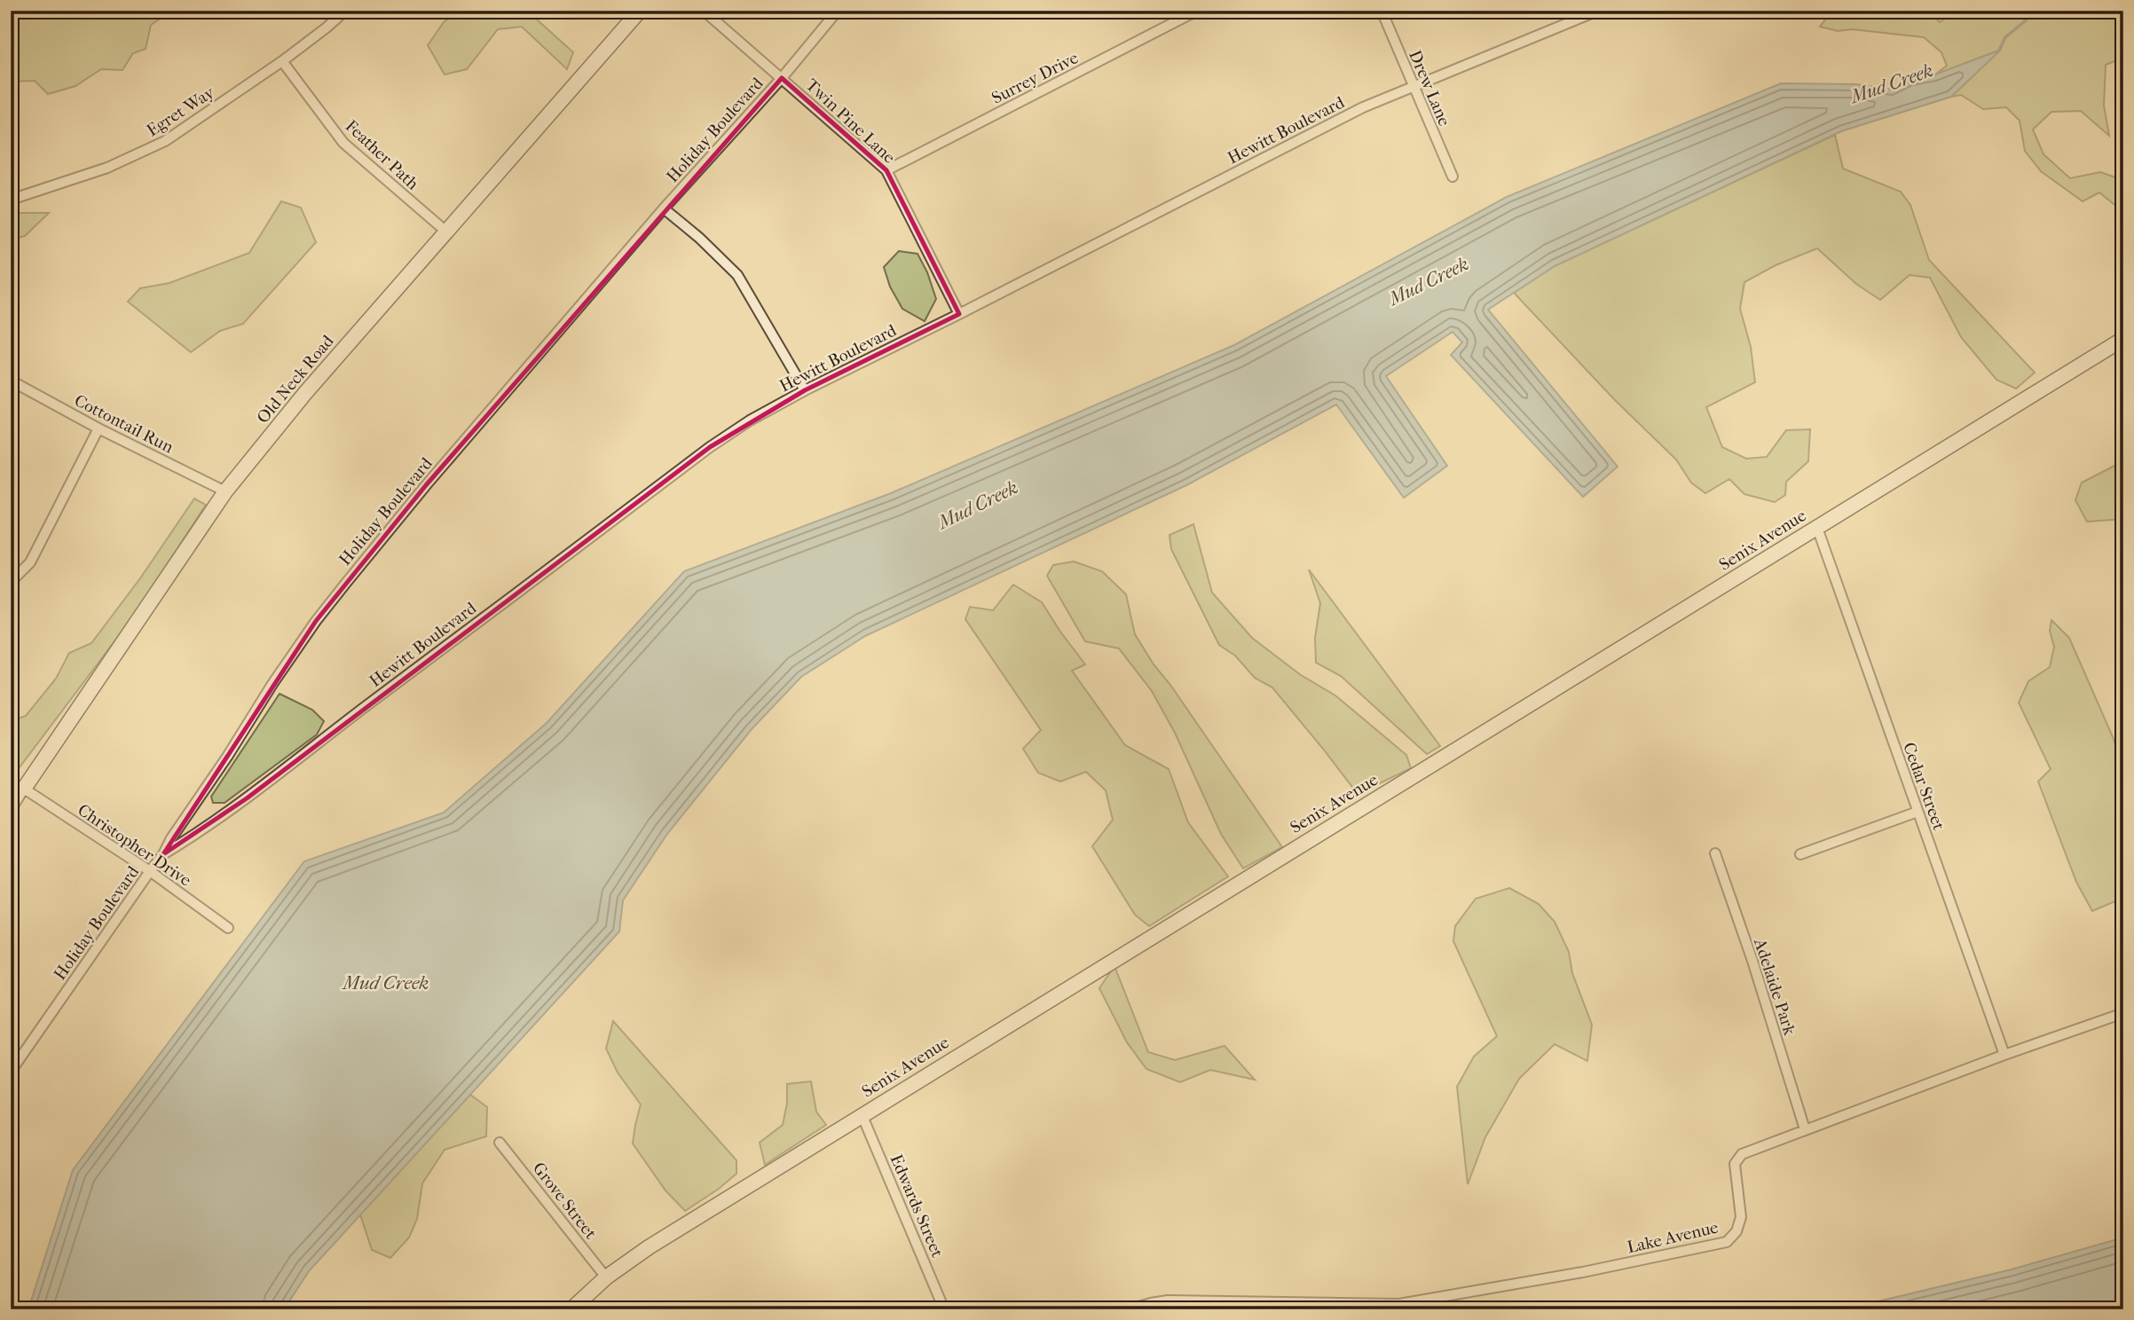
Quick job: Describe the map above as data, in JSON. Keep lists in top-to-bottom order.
{
  "streets": {
    "street": [
      "Surrey Drive",
      "Drew Lane",
      "Egret Way",
      "Twin Pine Lane",
      "Holiday Boulevard",
      "Hewitt Boulevard",
      "Feather Path",
      "Old Neck Road",
      "Cottontail Run",
      "Senix Avenue",
      "Cedar Street",
      "Christopher Drive",
      "Adelaide Park",
      "Grove Street",
      "Edwards Street",
      "Lake Avenue"
    ]
  },
  "crossings": [
    ["Surrey Drive", "Twin Pine Lane"],
    ["Drew Lane", "Hewitt Boulevard"],
    ["Egret Way", "Feather Path"],
    ["Twin Pine Lane", "Holiday Boulevard"],
    ["Twin Pine Lane", "Hewitt Boulevard"],
    ["Holiday Boulevard", "Hewitt Boulevard"],
    ["Holiday Boulevard", "Christopher Drive"],
    ["Feather Path", "Old Neck Road"],
    ["Old Neck Road", "Cottontail Run"],
    ["Old Neck Road", "Christopher Drive"],
    ["Senix Avenue", "Cedar Street"],
    ["Senix Avenue", "Grove Street"],
    ["Senix Avenue", "Edwards Street"],
    ["Cedar Street", "Lake Avenue"],
    ["Adelaide Park", "Lake Avenue"]
  ],
  "water": ["Mud Creek"]
}
